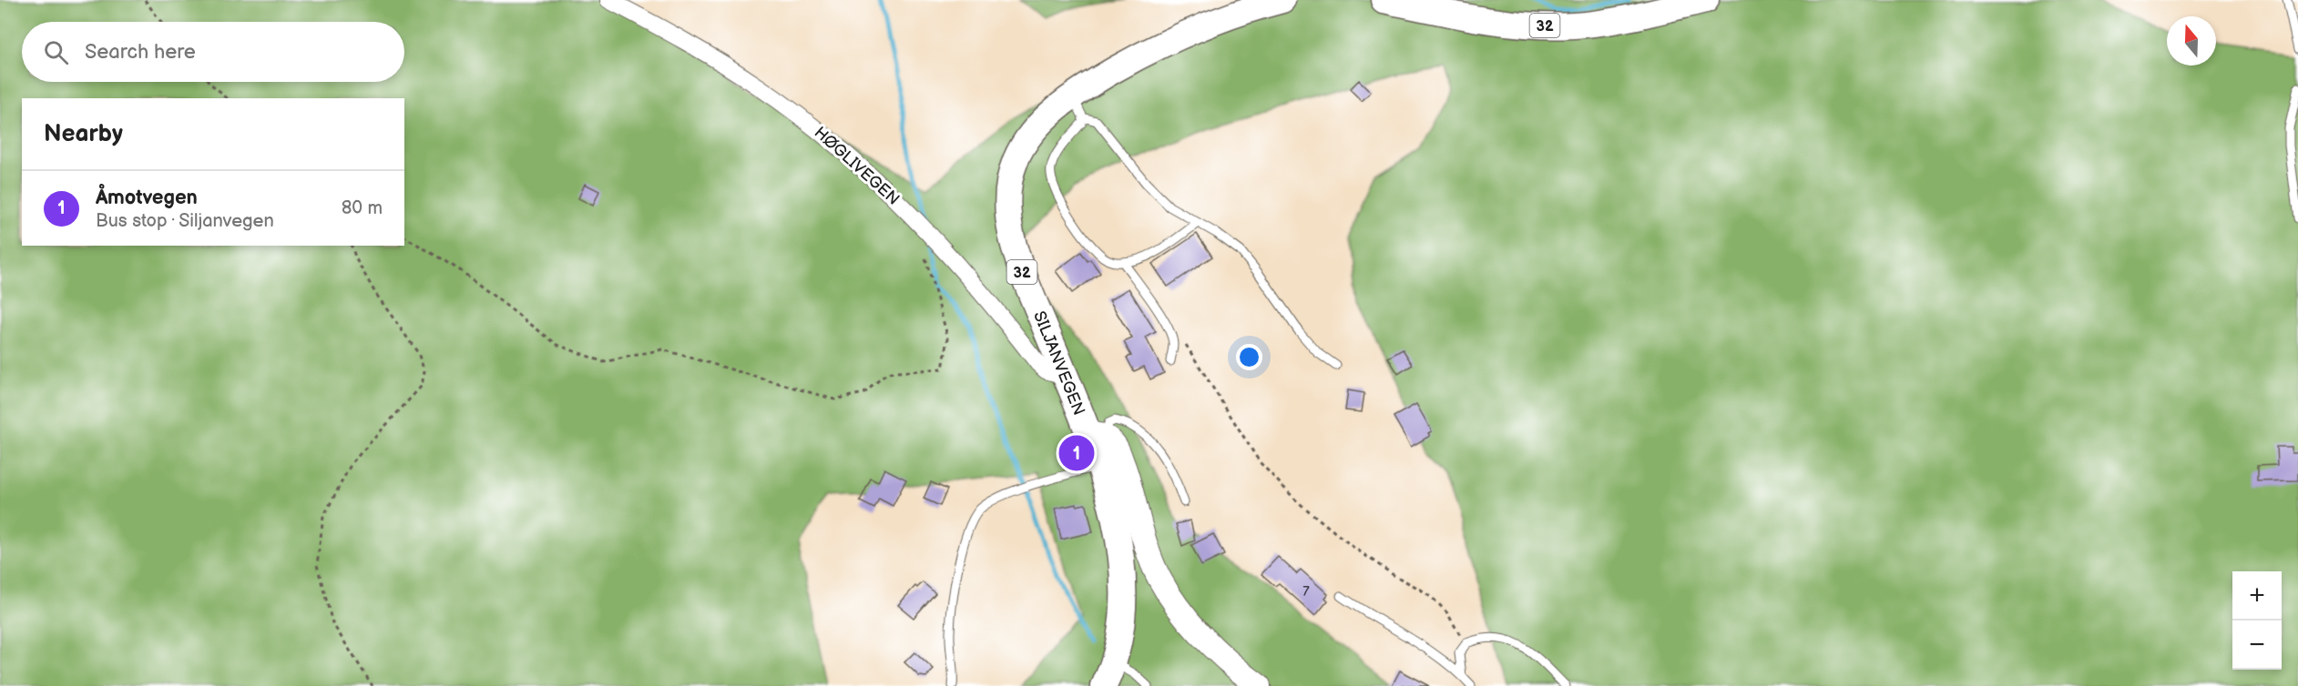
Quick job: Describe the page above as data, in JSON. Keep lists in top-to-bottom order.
{
  "streets": {
    "main road": ["32", "SILJANVEGEN"],
    "street": ["HØGLIVEGEN"]
  },
  "crossings": [
    ["HØGLIVEGEN", "SILJANVEGEN"]
  ],
  "house_numbers": ["7"],
  "north": "top",
  "page": {
    "search": "Search here",
    "heading": "Nearby",
    "list": [
      {
        "mark": "1",
        "name": "Åmotvegen",
        "note": "Bus stop · Siljanvegen",
        "value": "80 m"
      }
    ],
    "pins": "1",
    "map_buttons": ["+", "−"]
  }
}
